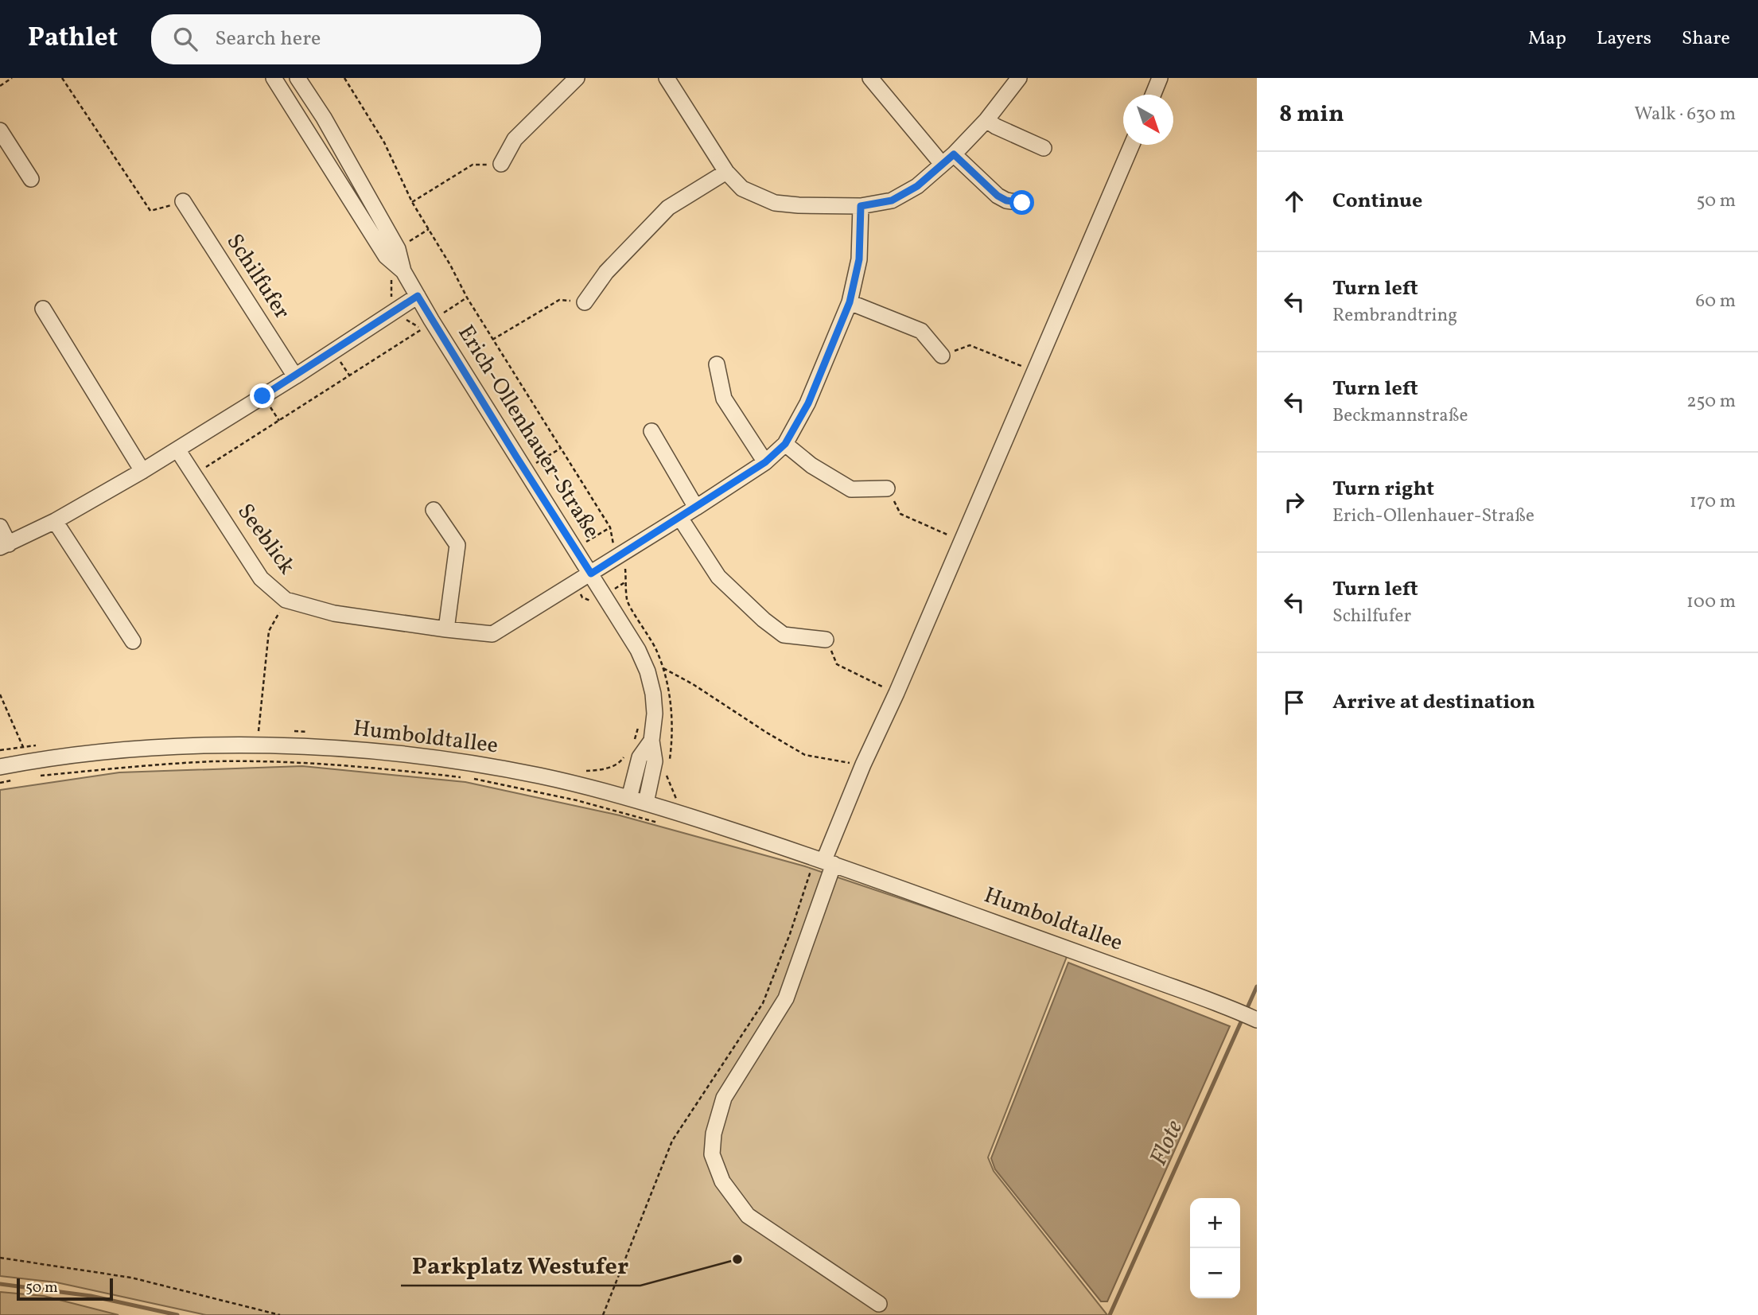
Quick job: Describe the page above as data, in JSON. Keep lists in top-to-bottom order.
{
  "streets": {
    "street": [
      "Schilfufer",
      "Erich-Ollenhauer-Straße",
      "Seeblick",
      "Humboldtallee"
    ]
  },
  "crossings": [
    ["Erich-Ollenhauer-Straße", "Seeblick"],
    ["Erich-Ollenhauer-Straße", "Humboldtallee"]
  ],
  "water": ["Flote"],
  "places": ["Parkplatz Westufer"],
  "scale_bar": "50 m",
  "north": "bottom right",
  "page": {
    "header": "Pathlet",
    "search": "Search here",
    "nav": ["Map", "Layers", "Share"],
    "heading": ["8 min", "Walk · 630 m"],
    "list": [
      ["Continue", "50 m"],
      ["Turn left", "Rembrandtring", "60 m"],
      ["Turn left", "Beckmannstraße", "250 m"],
      ["Turn right", "Erich-Ollenhauer-Straße", "170 m"],
      ["Turn left", "Schilfufer", "100 m"],
      "Arrive at destination"
    ],
    "map_buttons": ["+", "−"],
    "scale": "50 m"
  }
}
